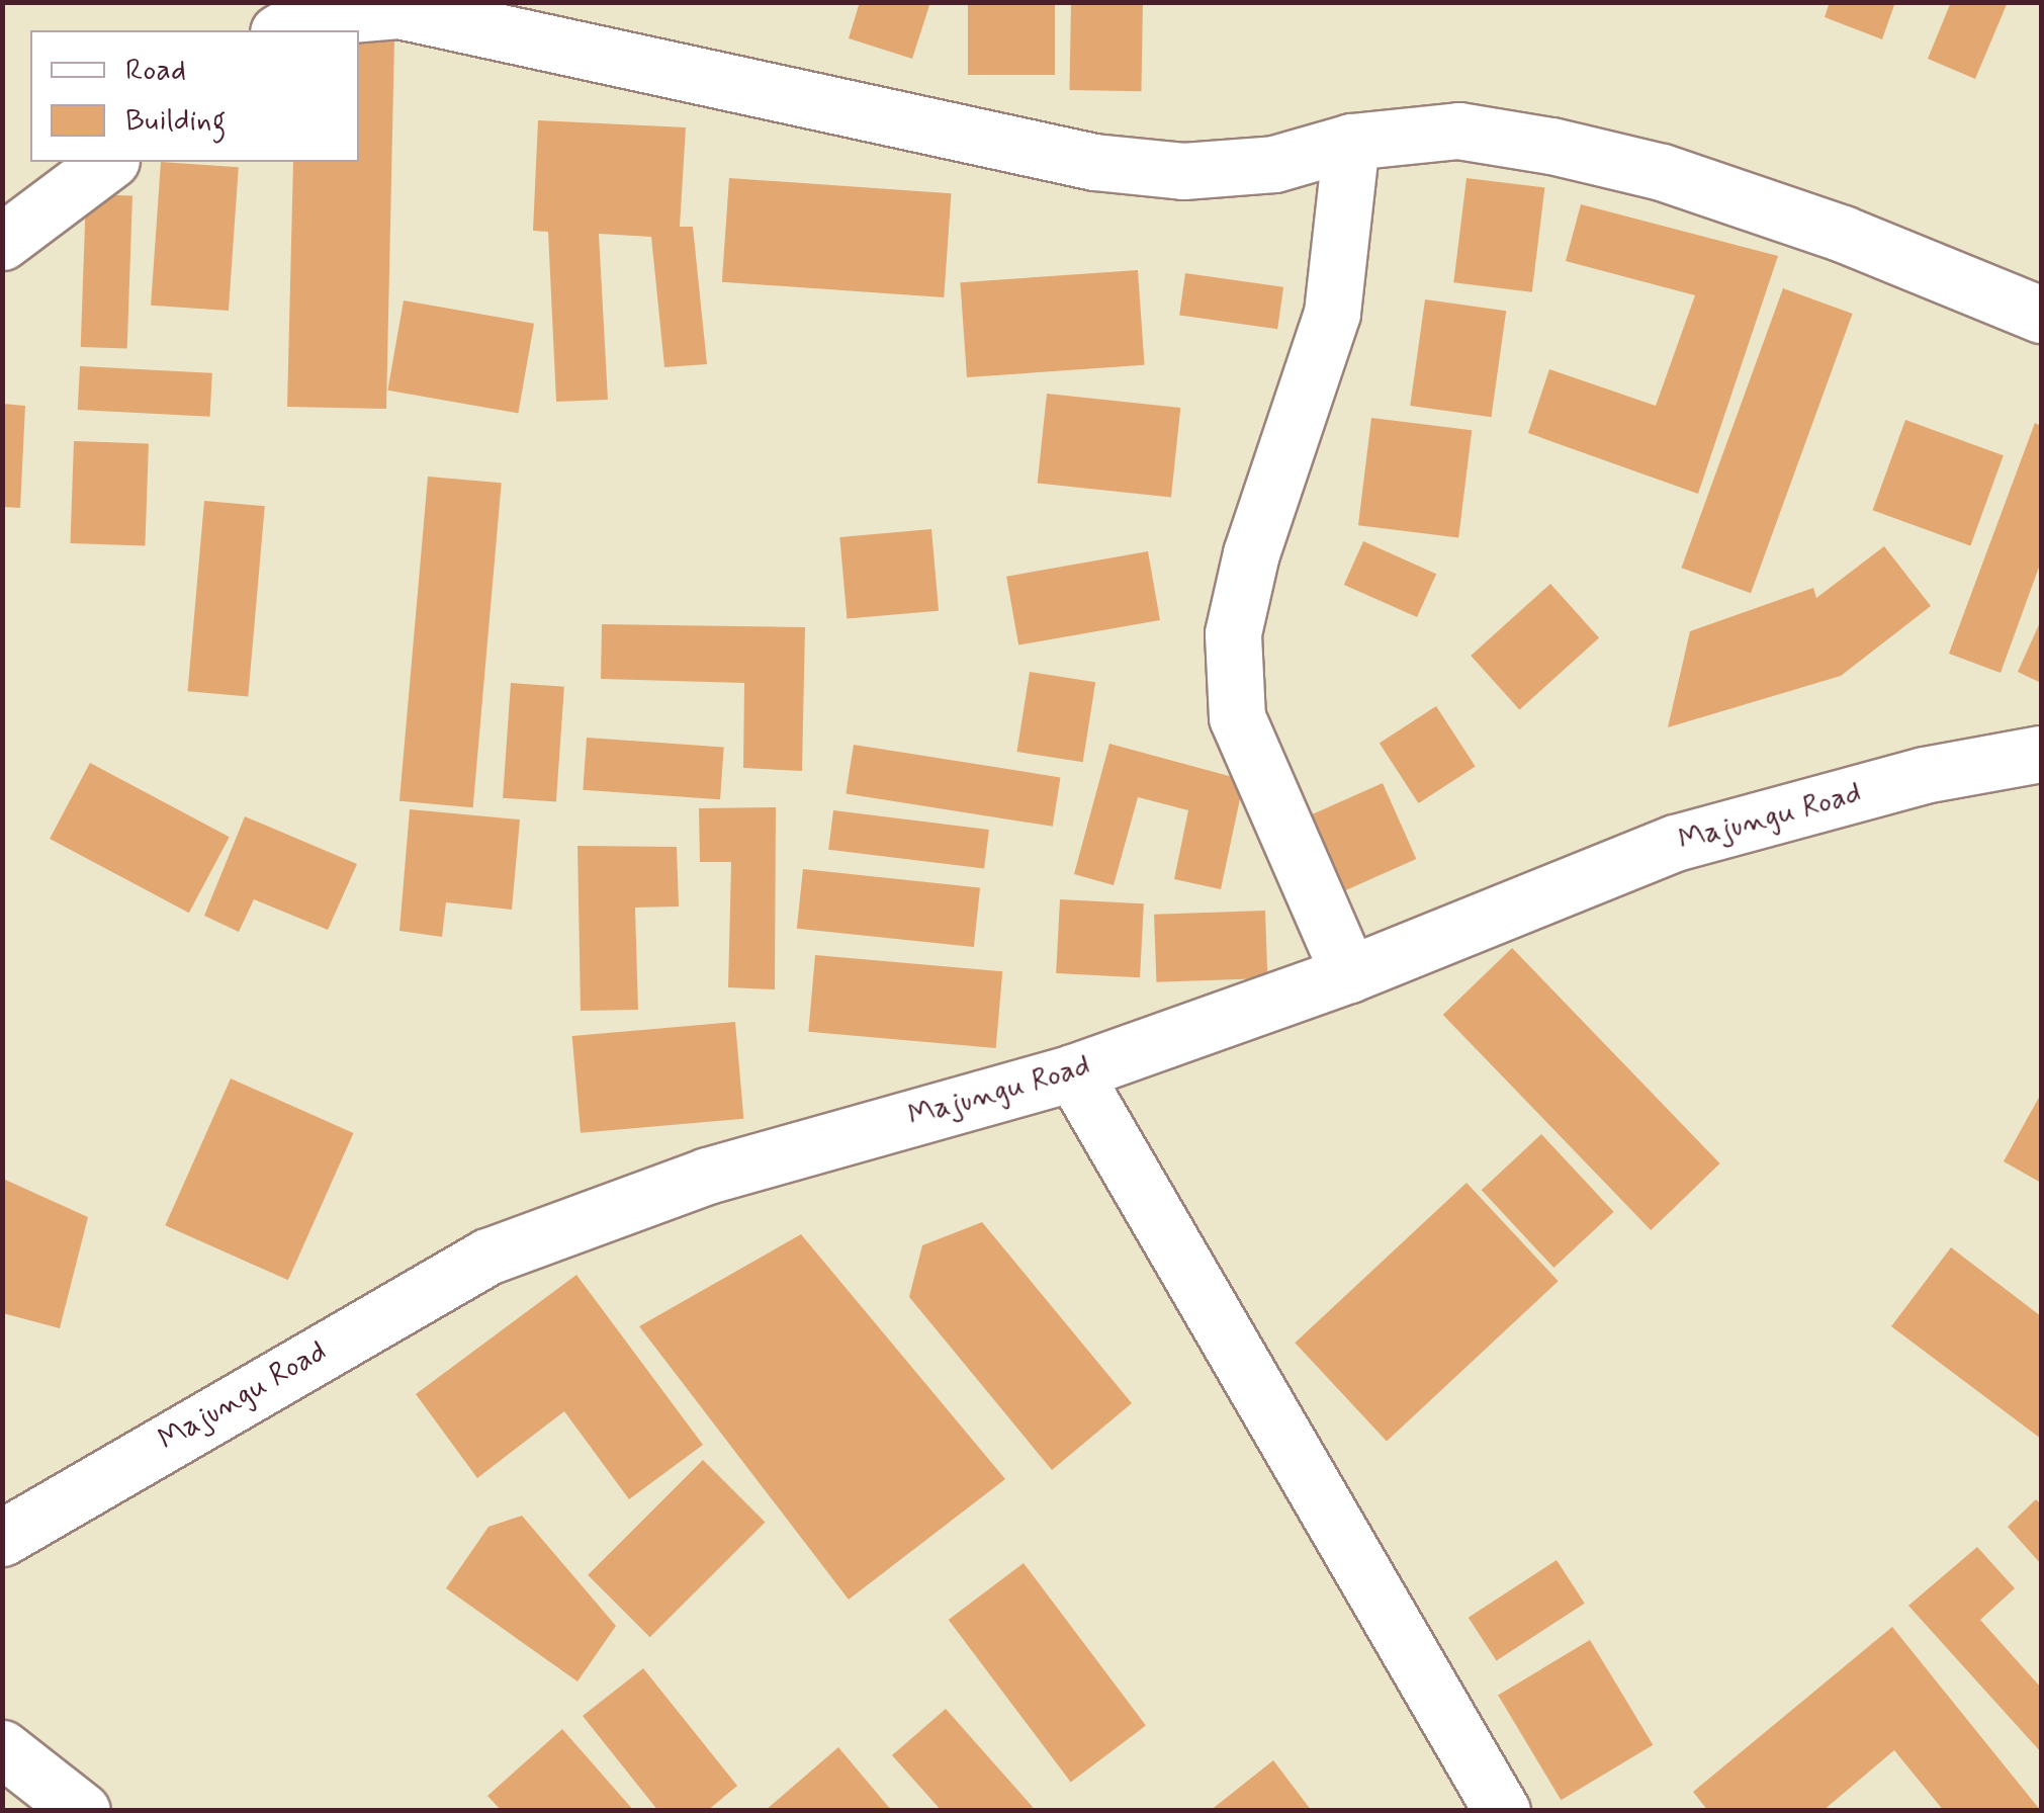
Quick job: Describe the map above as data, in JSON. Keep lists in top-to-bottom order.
{
  "streets": {
    "street": ["Majungu Road"]
  },
  "legend": ["Road", "Building"]
}
